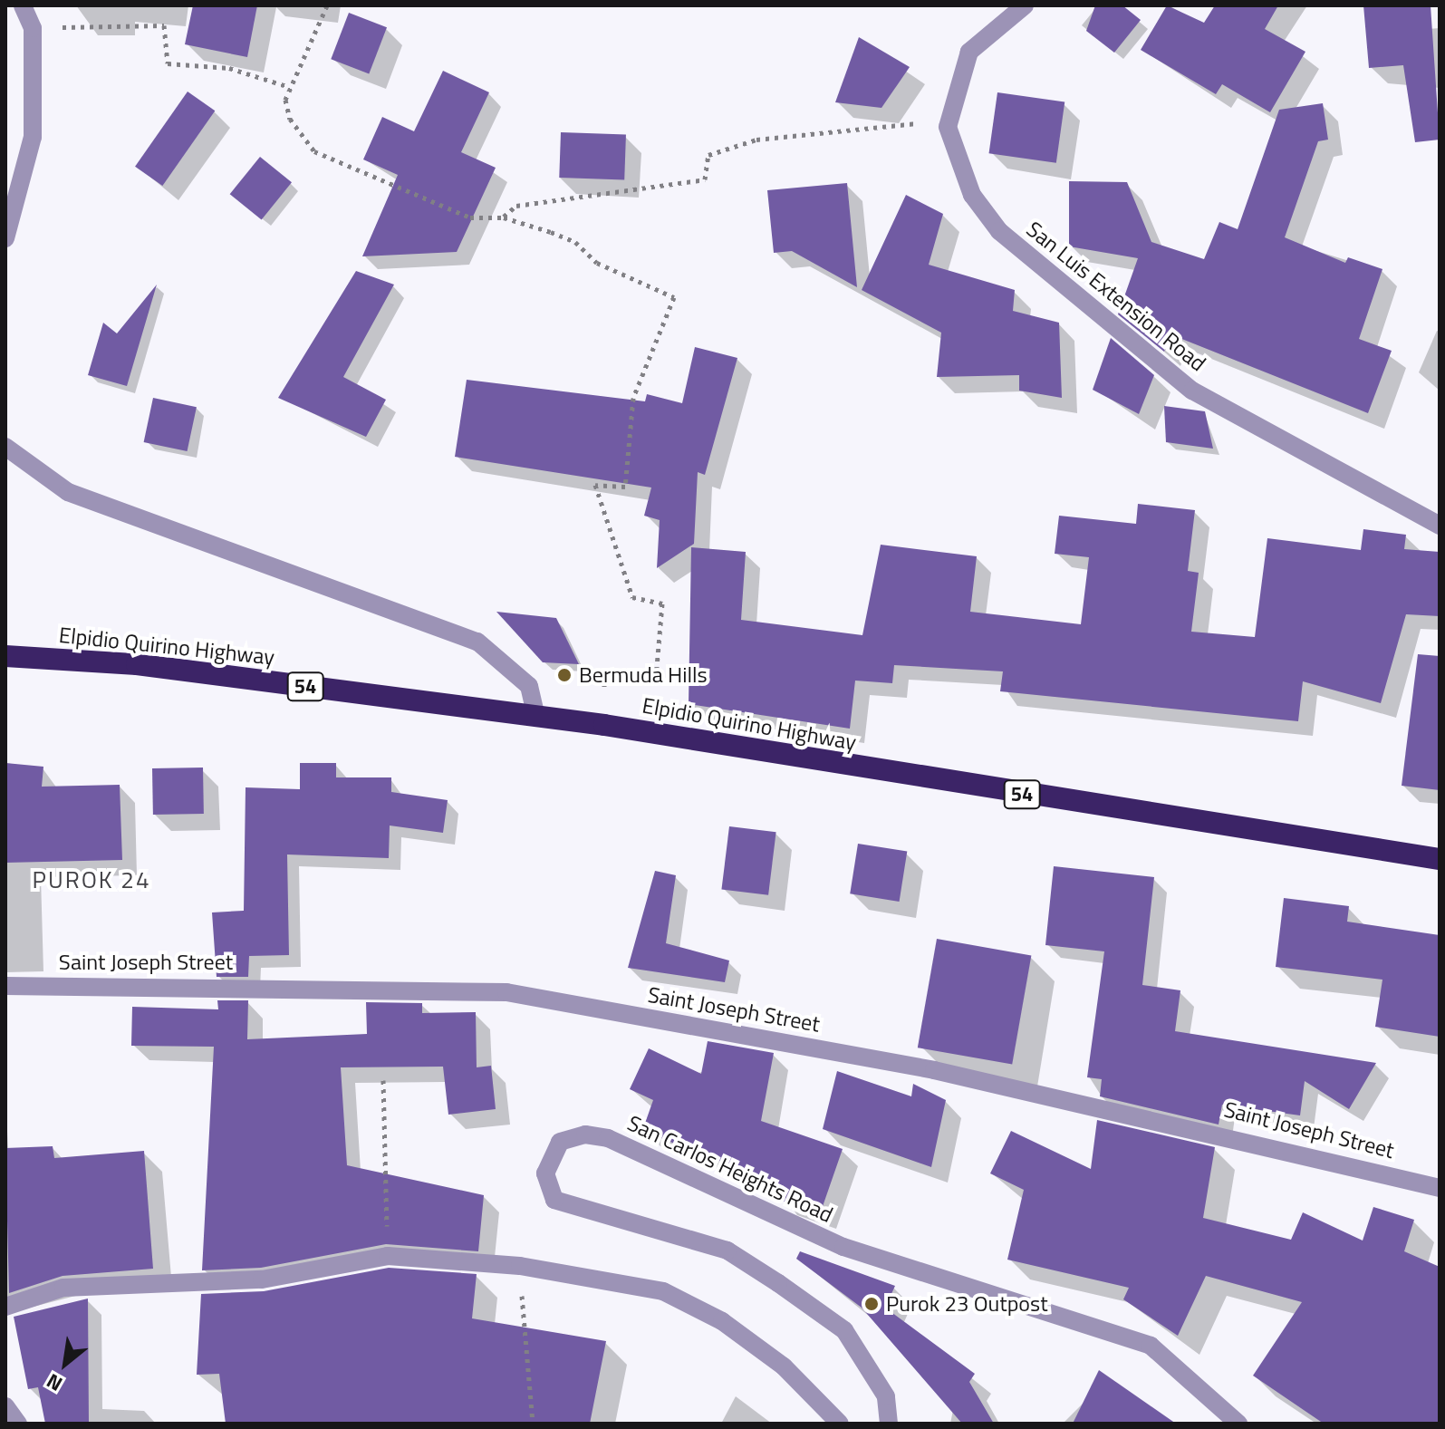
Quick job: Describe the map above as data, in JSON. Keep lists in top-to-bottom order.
{
  "streets": {
    "highway": ["Elpidio Quirino Highway", "54"],
    "street": ["San Luis Extension Road", "Saint Joseph Street", "San Carlos Heights Road"]
  },
  "districts": ["PUROK 24"],
  "places": ["Bermuda Hills", "Purok 23 Outpost"],
  "north": "bottom left"
}
